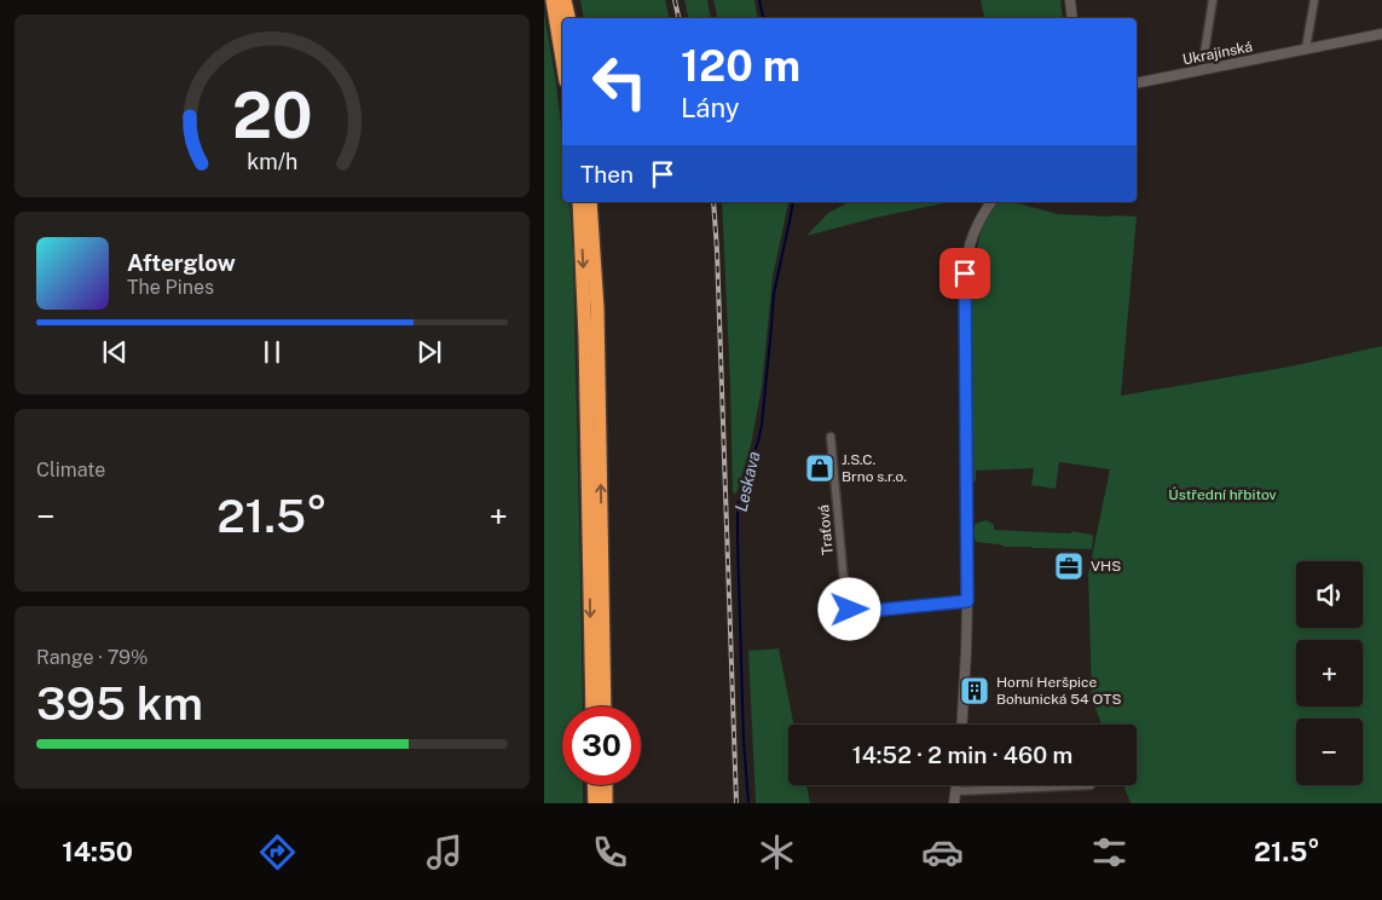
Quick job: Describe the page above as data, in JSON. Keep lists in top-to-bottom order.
{
  "streets": {
    "street": ["Ukrajinská", "Traťová"]
  },
  "water": ["Leskava"],
  "parks": ["Ústřední hřbitov"],
  "places": {
    "shop": ["J.S.C. Brno s.r.o."],
    "office": ["VHS"],
    "building": ["Horní Heršpice Bohunická 54 OTS"]
  },
  "page": {
    "turn": ["120 m", "Lány"],
    "then": "Then",
    "song": ["Afterglow", "The Pines"],
    "tile": [
      "Climate",
      ["Range · 79%", "395 km"]
    ],
    "heat": ["−", "21.5°", "+"],
    "map_buttons": ["+", "−"],
    "limit": "30",
    "trip": "14:52 · 2 min · 460 m",
    "tabs": ["14:50", "21.5°"],
    "gauge": ["20", "km/h"]
  }
}
